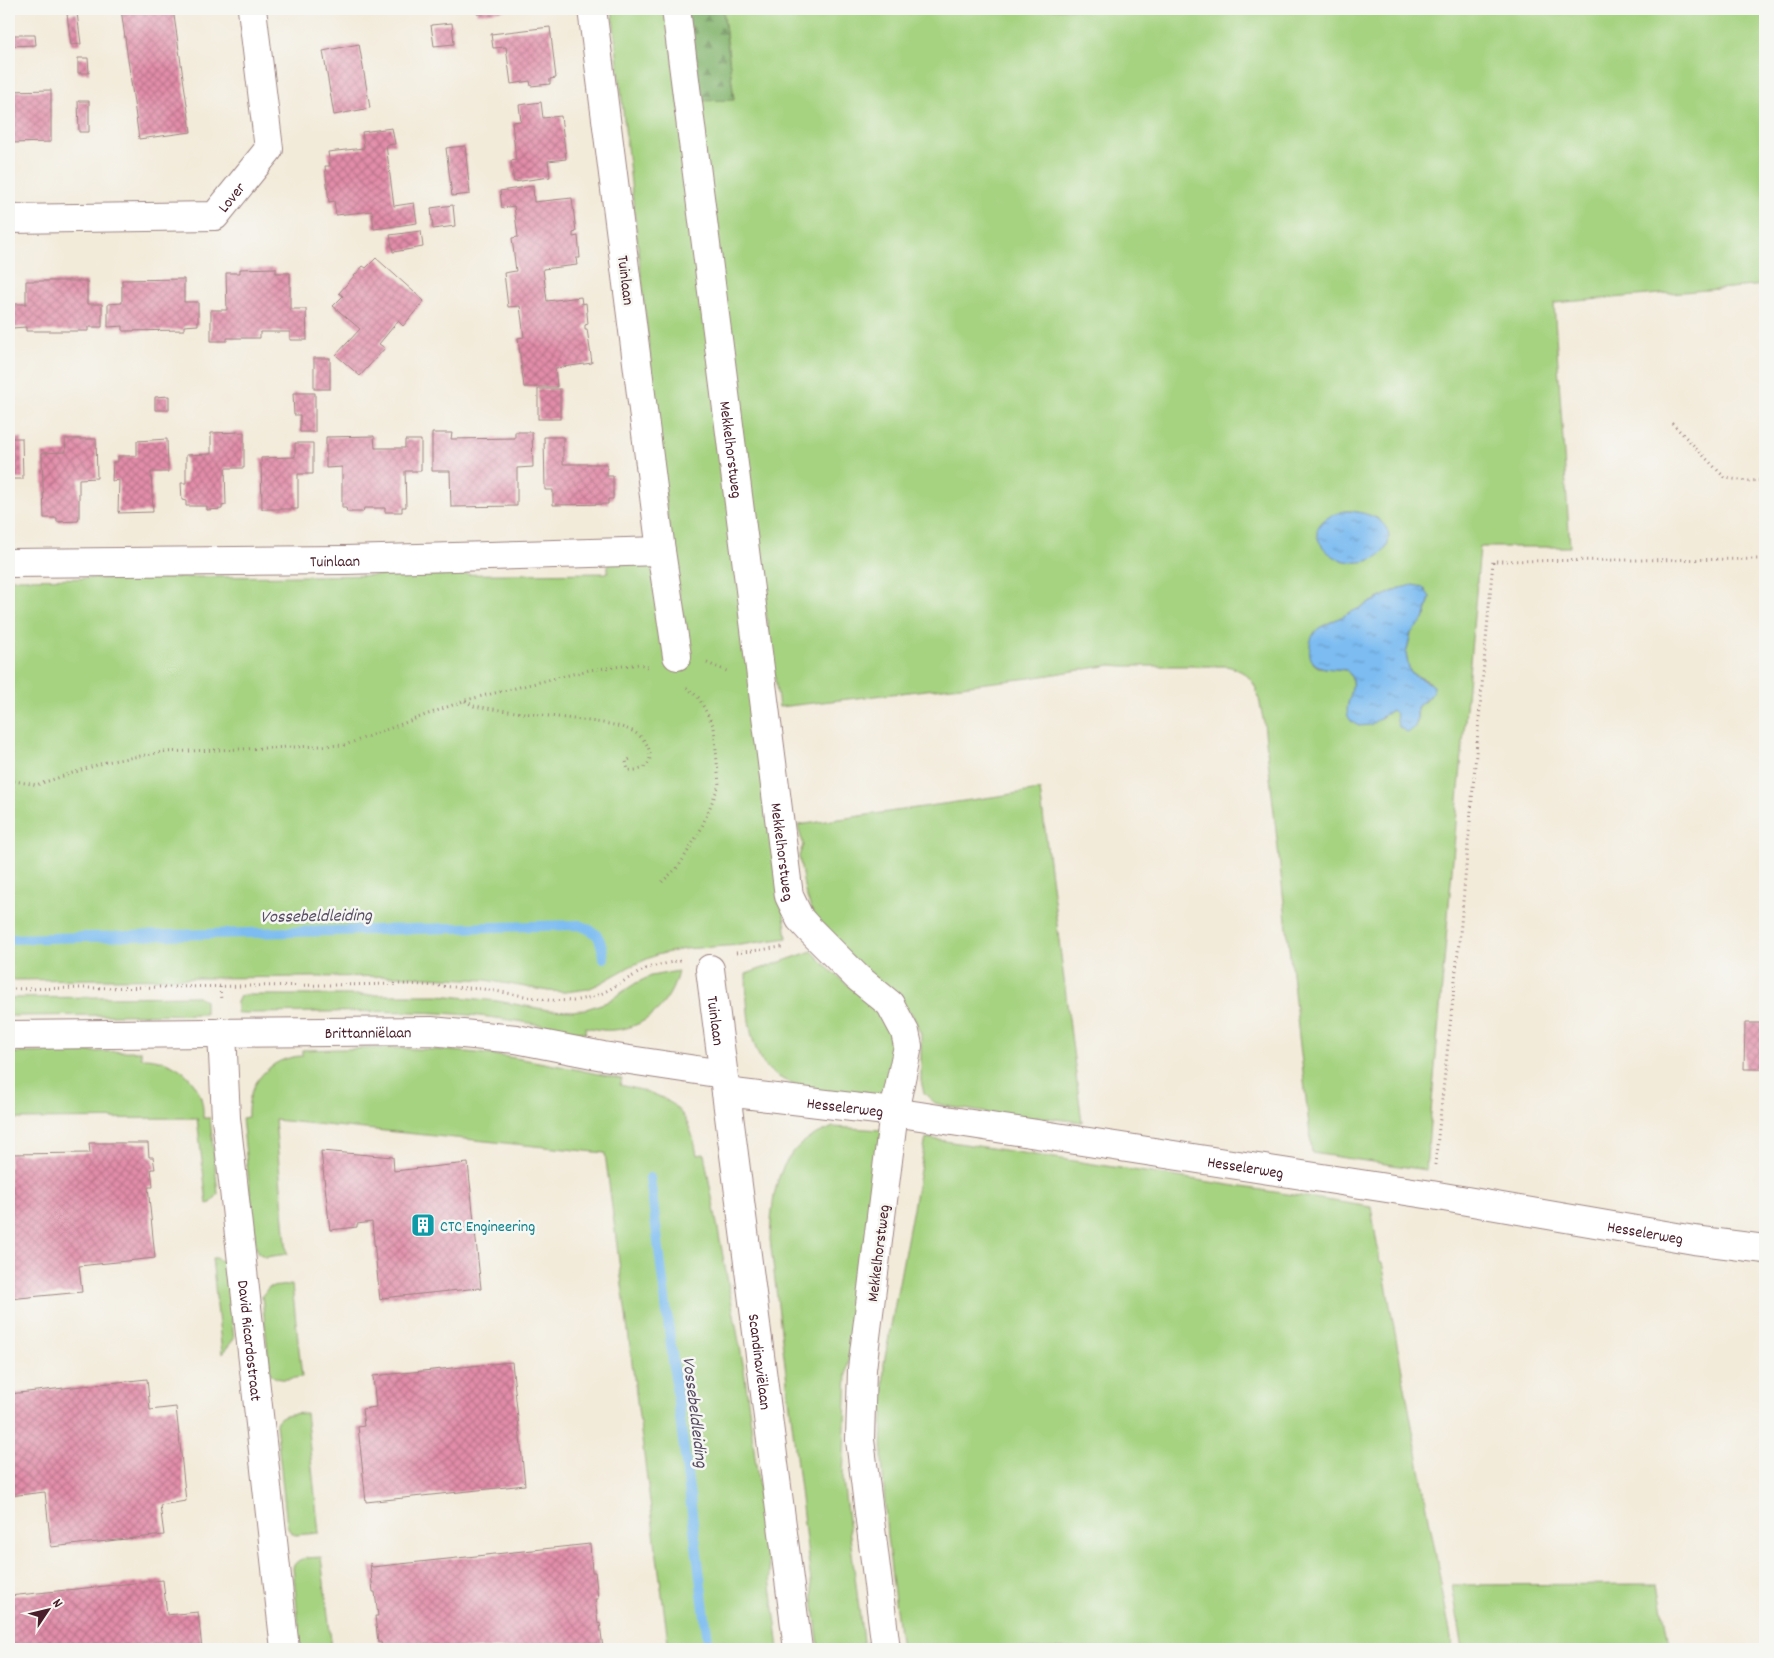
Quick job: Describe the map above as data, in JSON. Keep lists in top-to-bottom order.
{
  "streets": {
    "street": [
      "Lover",
      "Tuinlaan",
      "Mekkelhorstweg",
      "Brittanniëlaan",
      "Hesselerweg",
      "David Ricardostraat",
      "Scandinaviëlaan"
    ]
  },
  "crossings": [
    ["Tuinlaan", "Brittanniëlaan"],
    ["Tuinlaan", "Hesselerweg"],
    ["Tuinlaan", "Scandinaviëlaan"],
    ["Mekkelhorstweg", "Hesselerweg"],
    ["Brittanniëlaan", "Hesselerweg"],
    ["Brittanniëlaan", "David Ricardostraat"],
    ["Brittanniëlaan", "Scandinaviëlaan"],
    ["Hesselerweg", "Scandinaviëlaan"]
  ],
  "water": ["Vossebeldleiding"],
  "places": {
    "building": ["CTC Engineering"]
  },
  "north": "top right"
}
